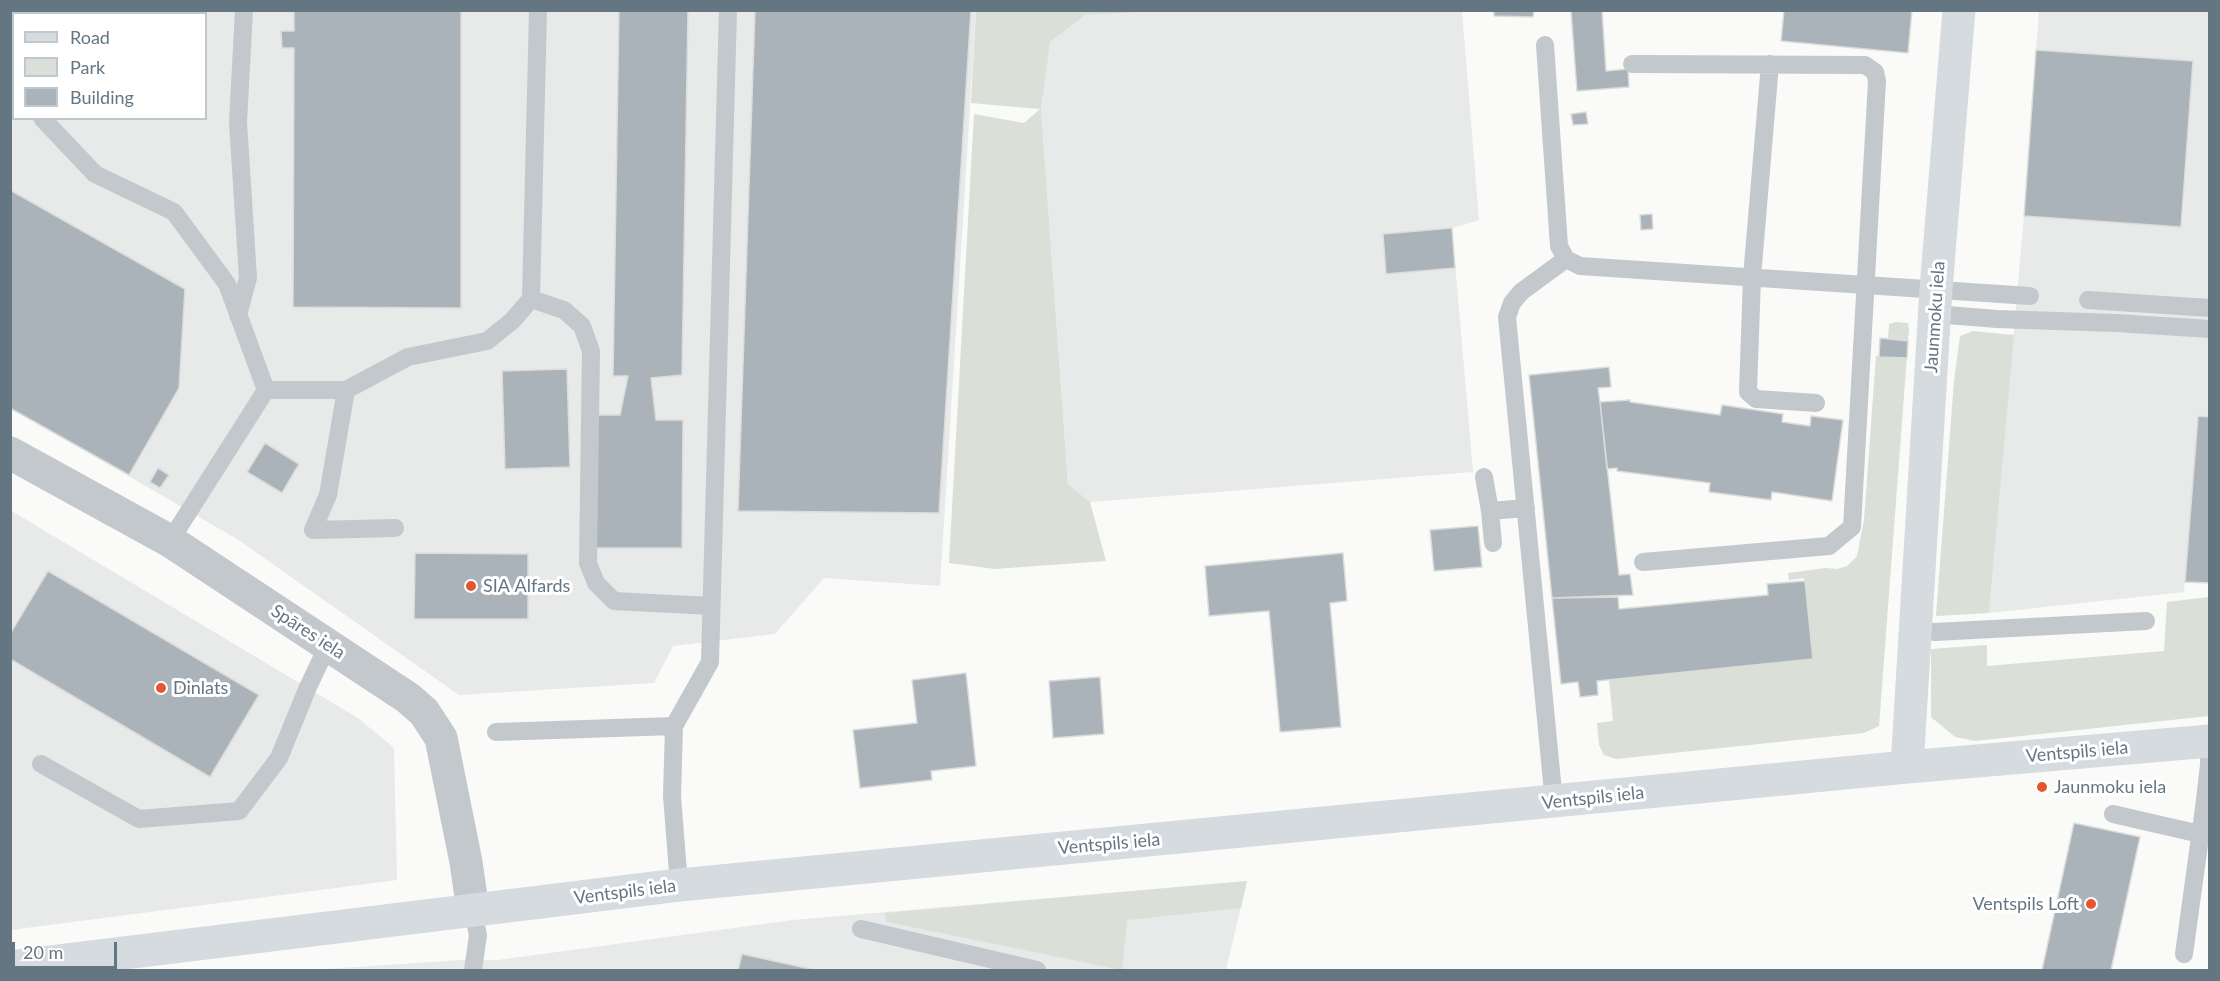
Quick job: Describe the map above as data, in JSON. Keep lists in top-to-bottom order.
{
  "streets": {
    "street": ["Jaunmoku iela", "Spāres iela", "Ventspils iela"]
  },
  "crossings": [
    ["Jaunmoku iela", "Ventspils iela"],
    ["Spāres iela", "Ventspils iela"]
  ],
  "places": [
    "SIA Alfards",
    "Dinlats",
    "Jaunmoku iela",
    "Ventspils Loft"
  ],
  "legend": ["Road", "Park", "Building"],
  "scale_bar": "20 m"
}
